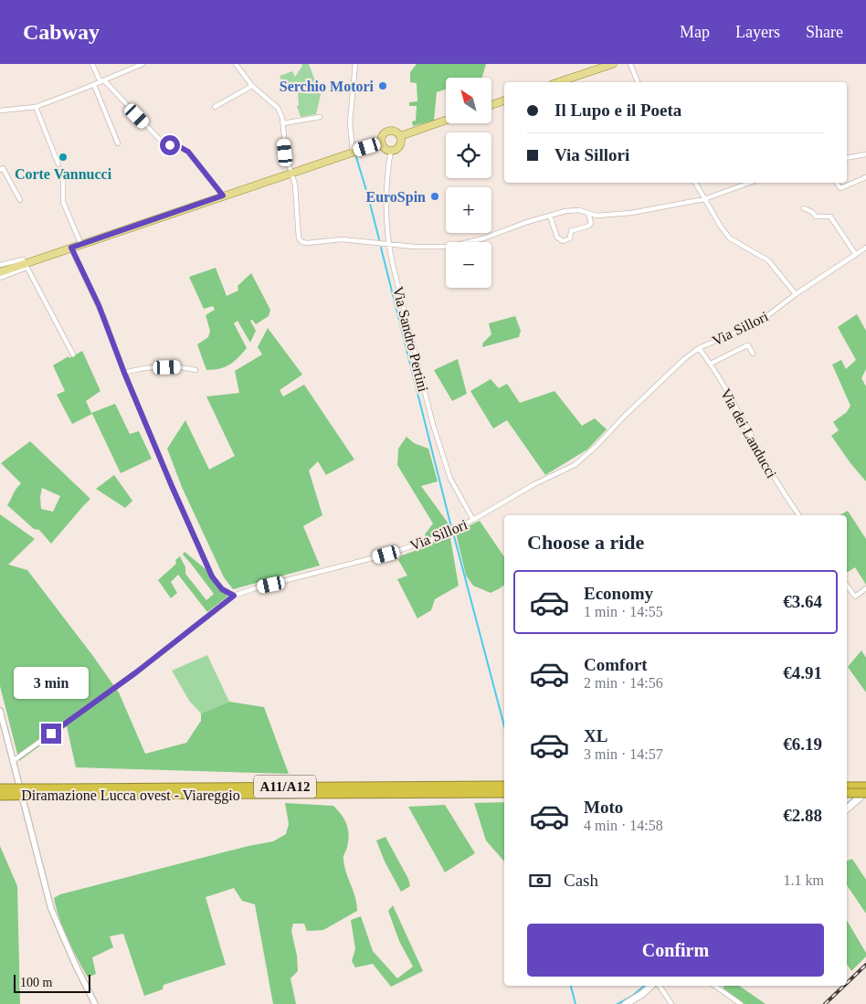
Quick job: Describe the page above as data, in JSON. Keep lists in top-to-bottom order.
{
  "streets": {
    "highway": ["A11/A12", "Diramazione Lucca ovest - Viareggio"],
    "street": ["Via Sillori", "Via Sandro Pertini", "Via dei Landucci"]
  },
  "crossings": [
    ["Via Sillori", "Via Sandro Pertini"],
    ["Via Sillori", "Via dei Landucci"]
  ],
  "places": ["Serchio Motori", "Corte Vannucci", "EuroSpin"],
  "scale_bar": "100 m",
  "north": "top left",
  "page": {
    "header": "Cabway",
    "nav": ["Map", "Layers", "Share"],
    "map_buttons": ["+", "−"],
    "banner": ["Il Lupo e il Poeta", "Via Sillori"],
    "heading": "Choose a ride",
    "list": [
      {
        "name": "Economy",
        "note": "1 min · 14:55",
        "value": "€3.64"
      },
      {
        "name": "Comfort",
        "note": "2 min · 14:56",
        "value": "€4.91"
      },
      {
        "name": "XL",
        "note": "3 min · 14:57",
        "value": "€6.19"
      },
      {
        "name": "Moto",
        "note": "4 min · 14:58",
        "value": "€2.88"
      }
    ],
    "bubble": "3 min",
    "pay": ["Cash", "1.1 km"],
    "buttons": "Confirm",
    "scale": "100 m"
  }
}
